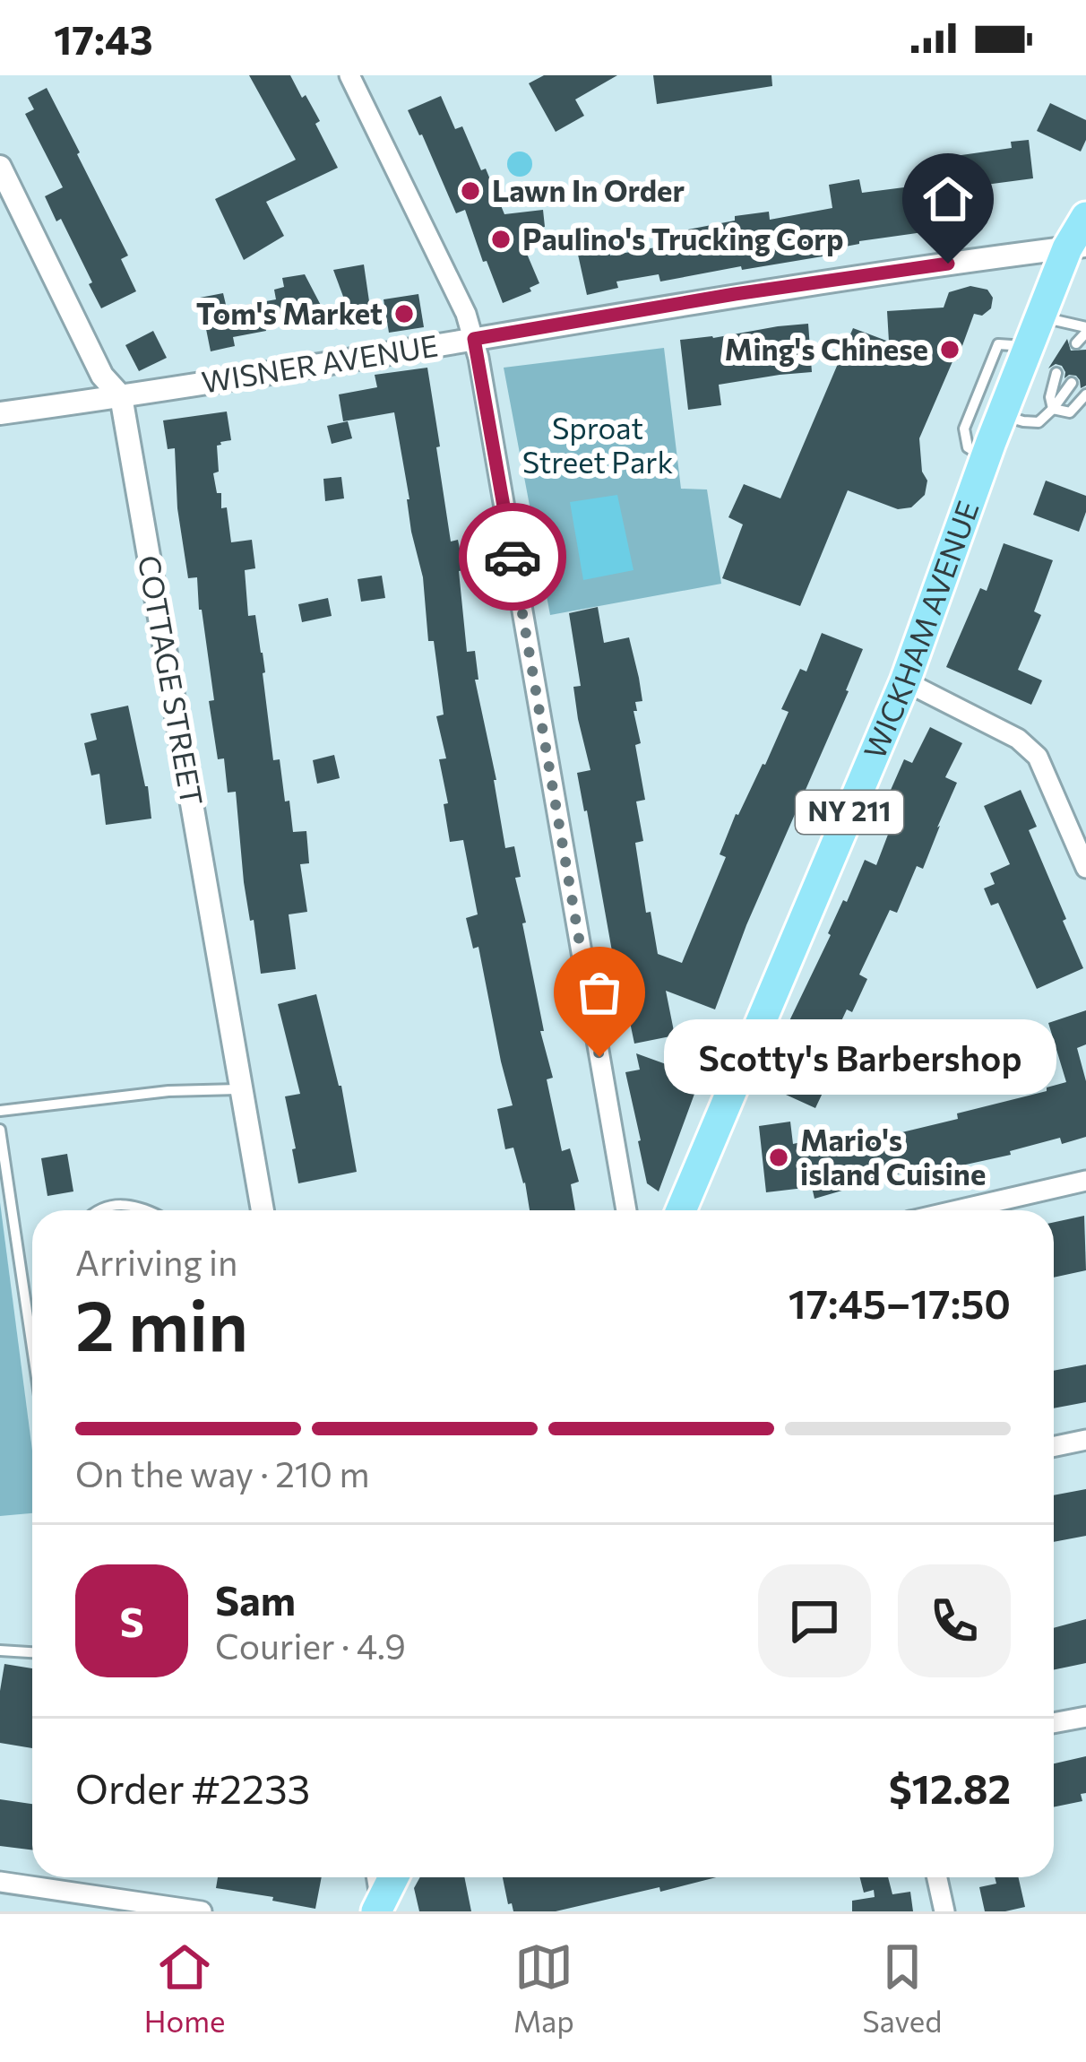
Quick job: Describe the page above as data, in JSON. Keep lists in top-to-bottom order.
{
  "streets": {
    "main road": ["WICKHAM AVENUE", "NY 211"],
    "street": ["WISNER AVENUE", "COTTAGE STREET"]
  },
  "crossings": [
    ["WISNER AVENUE", "WICKHAM AVENUE"],
    ["WISNER AVENUE", "COTTAGE STREET"]
  ],
  "parks": ["Sproat Street Park"],
  "places": [
    "Lawn In Order",
    "Paulino's Trucking Corp",
    "Tom's Market",
    "Ming's Chinese",
    "Scotty's Barbershop",
    "Mario's island Cuisine"
  ],
  "page": {
    "status": "17:43",
    "bubble": "Scotty's Barbershop",
    "heading": ["2 min", "Arriving in", "17:45–17:50"],
    "panel": [
      "Sam",
      "Courier · 4.9",
      "Order #2233",
      "$12.82"
    ],
    "bar": "On the way · 210 m",
    "round": "S",
    "tabs": ["Home", "Map", "Saved"]
  }
}
